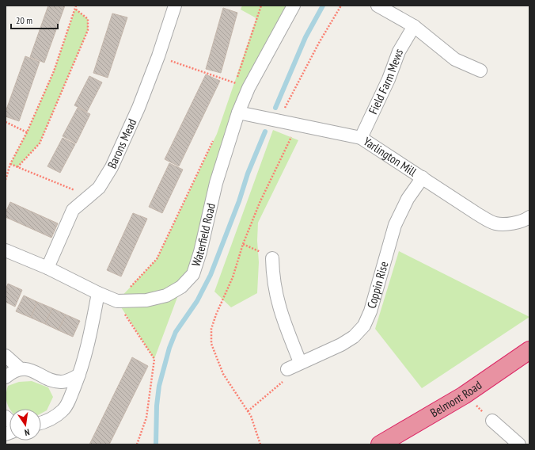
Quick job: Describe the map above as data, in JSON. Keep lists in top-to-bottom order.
{
  "streets": {
    "highway": ["Belmont Road"],
    "street": [
      "Field Farm Mews",
      "Barons Mead",
      "Yarlington Mill",
      "Waterfield Road",
      "Coppin Rise"
    ]
  },
  "crossings": [
    ["Field Farm Mews", "Yarlington Mill"],
    ["Barons Mead", "Waterfield Road"],
    ["Yarlington Mill", "Waterfield Road"],
    ["Yarlington Mill", "Coppin Rise"]
  ],
  "scale_bar": "20 m",
  "north": "bottom"
}
